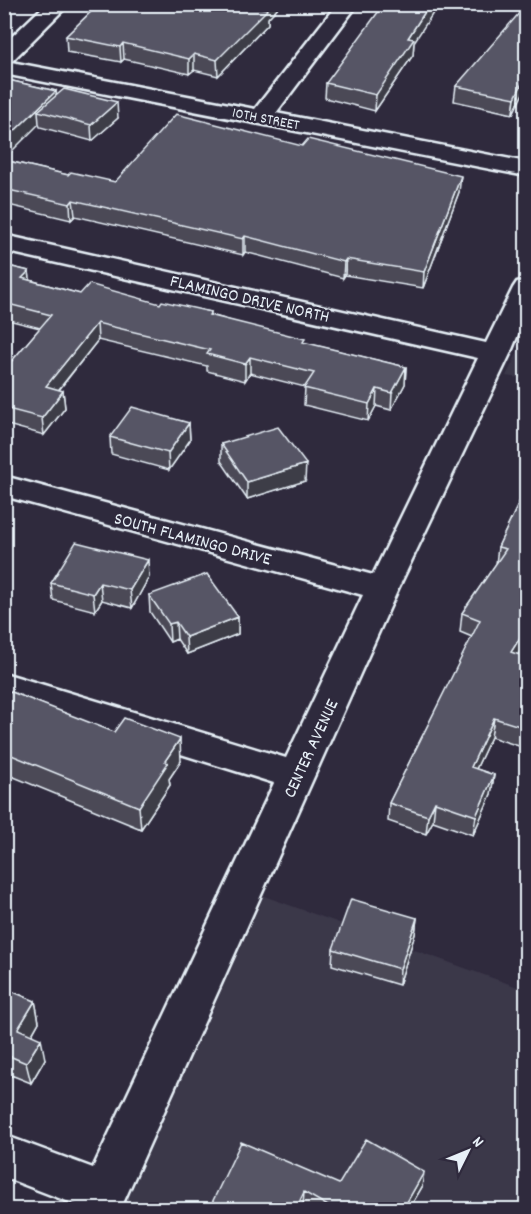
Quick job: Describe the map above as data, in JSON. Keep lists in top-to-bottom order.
{
  "streets": {
    "street": [
      "10TH STREET",
      "FLAMINGO DRIVE NORTH",
      "SOUTH FLAMINGO DRIVE",
      "CENTER AVENUE"
    ]
  },
  "crossings": [
    ["FLAMINGO DRIVE NORTH", "CENTER AVENUE"],
    ["SOUTH FLAMINGO DRIVE", "CENTER AVENUE"]
  ],
  "north": "top right"
}
